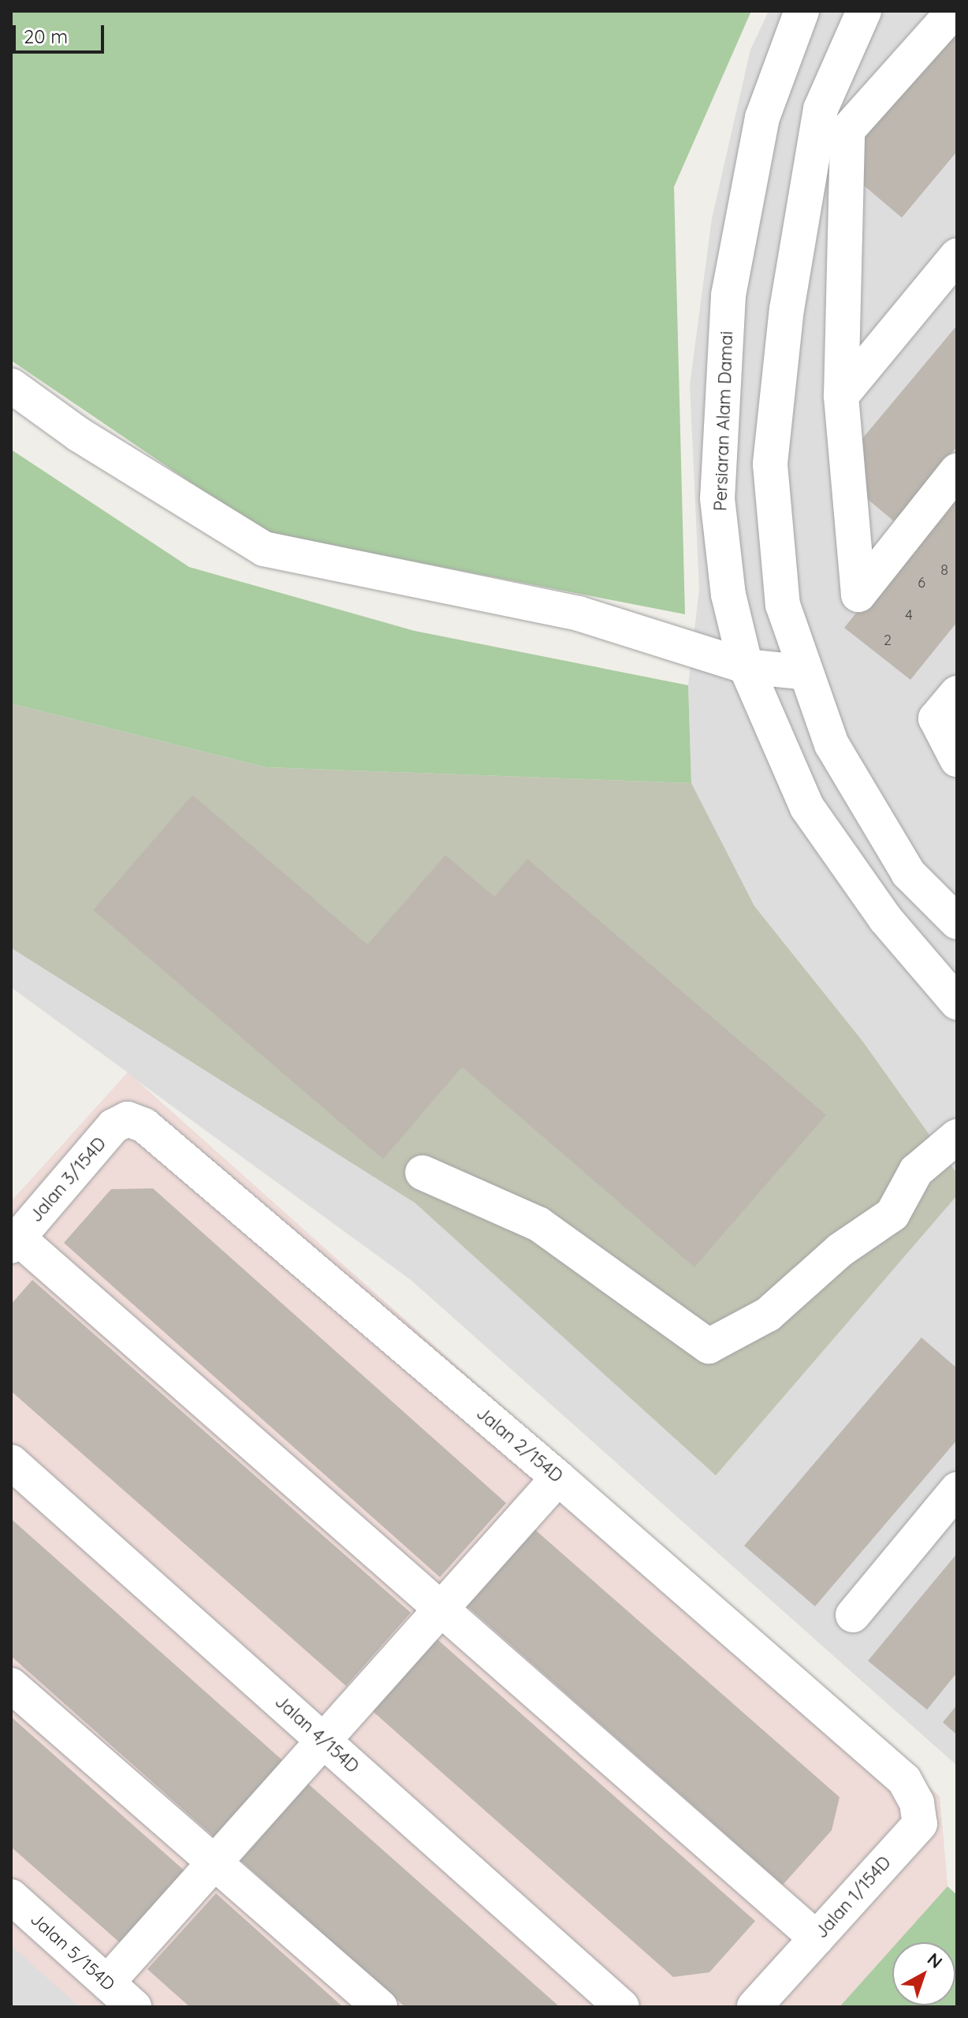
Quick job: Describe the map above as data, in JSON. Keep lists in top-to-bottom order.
{
  "streets": {
    "street": [
      "Persiaran Alam Damai",
      "Jalan 3/154D",
      "Jalan 2/154D",
      "Jalan 4/154D",
      "Jalan 1/154D",
      "Jalan 5/154D"
    ]
  },
  "crossings": [
    ["Jalan 3/154D", "Jalan 2/154D"],
    ["Jalan 2/154D", "Jalan 1/154D"]
  ],
  "house_numbers": [
    "8",
    "6",
    "4",
    "2"
  ],
  "scale_bar": "20 m",
  "north": "top right"
}
